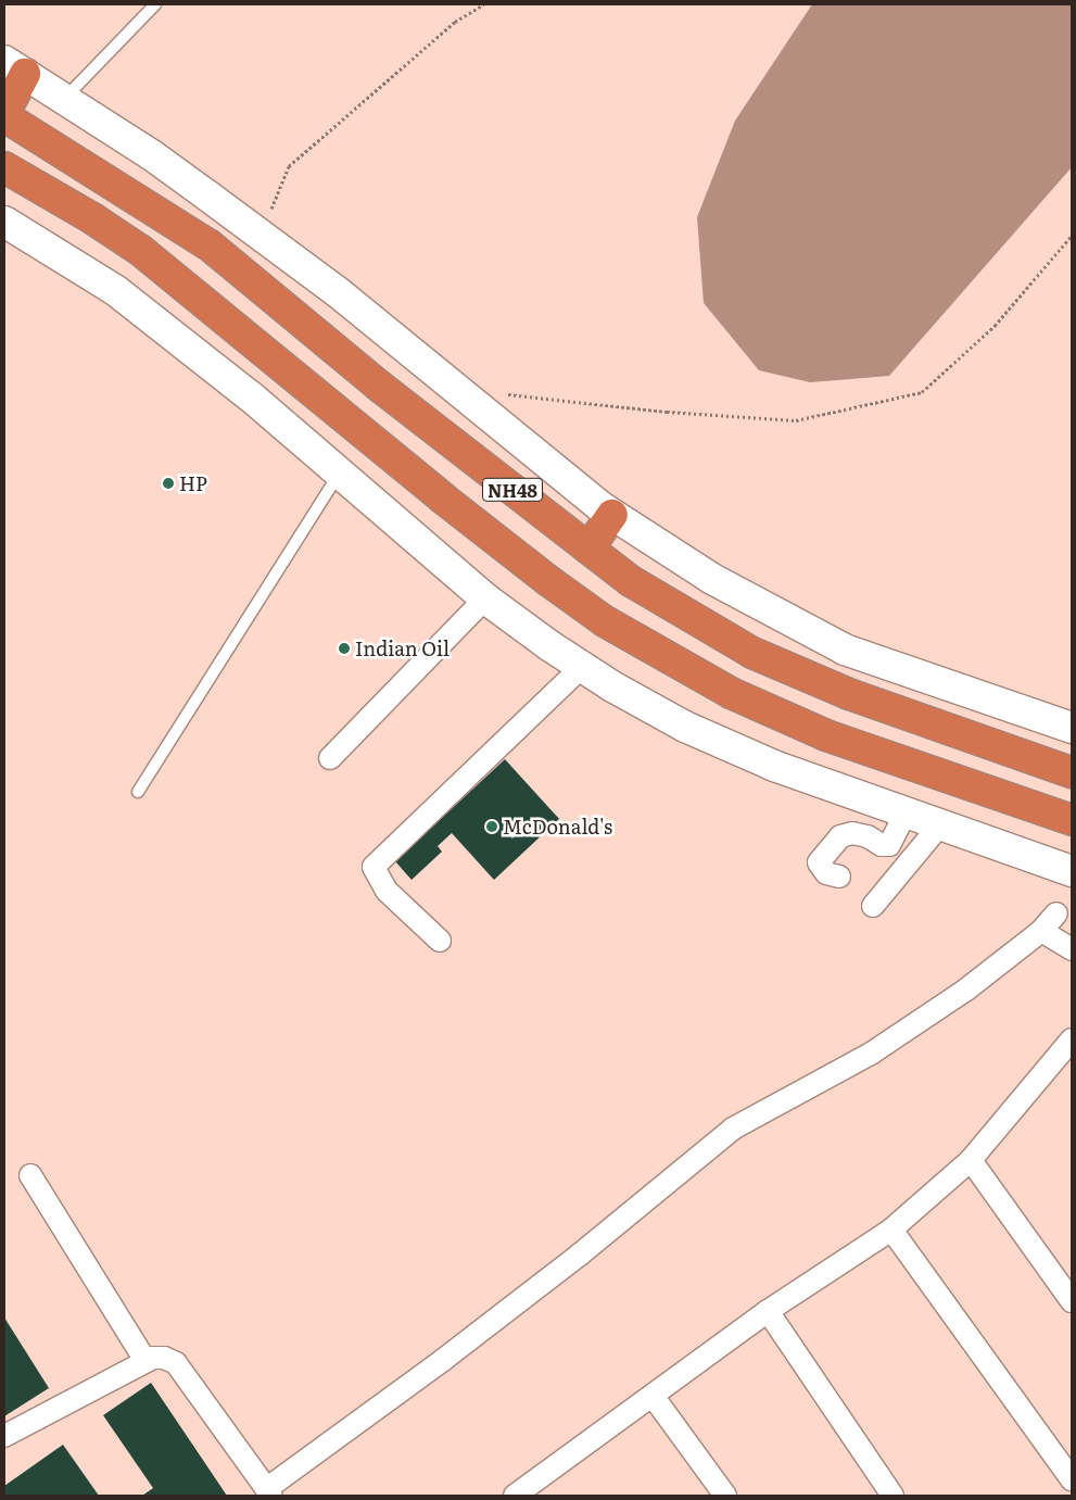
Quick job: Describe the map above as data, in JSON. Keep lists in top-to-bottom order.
{
  "streets": {
    "highway": ["NH48"]
  },
  "places": ["HP", "Indian Oil", "McDonald's"]
}
